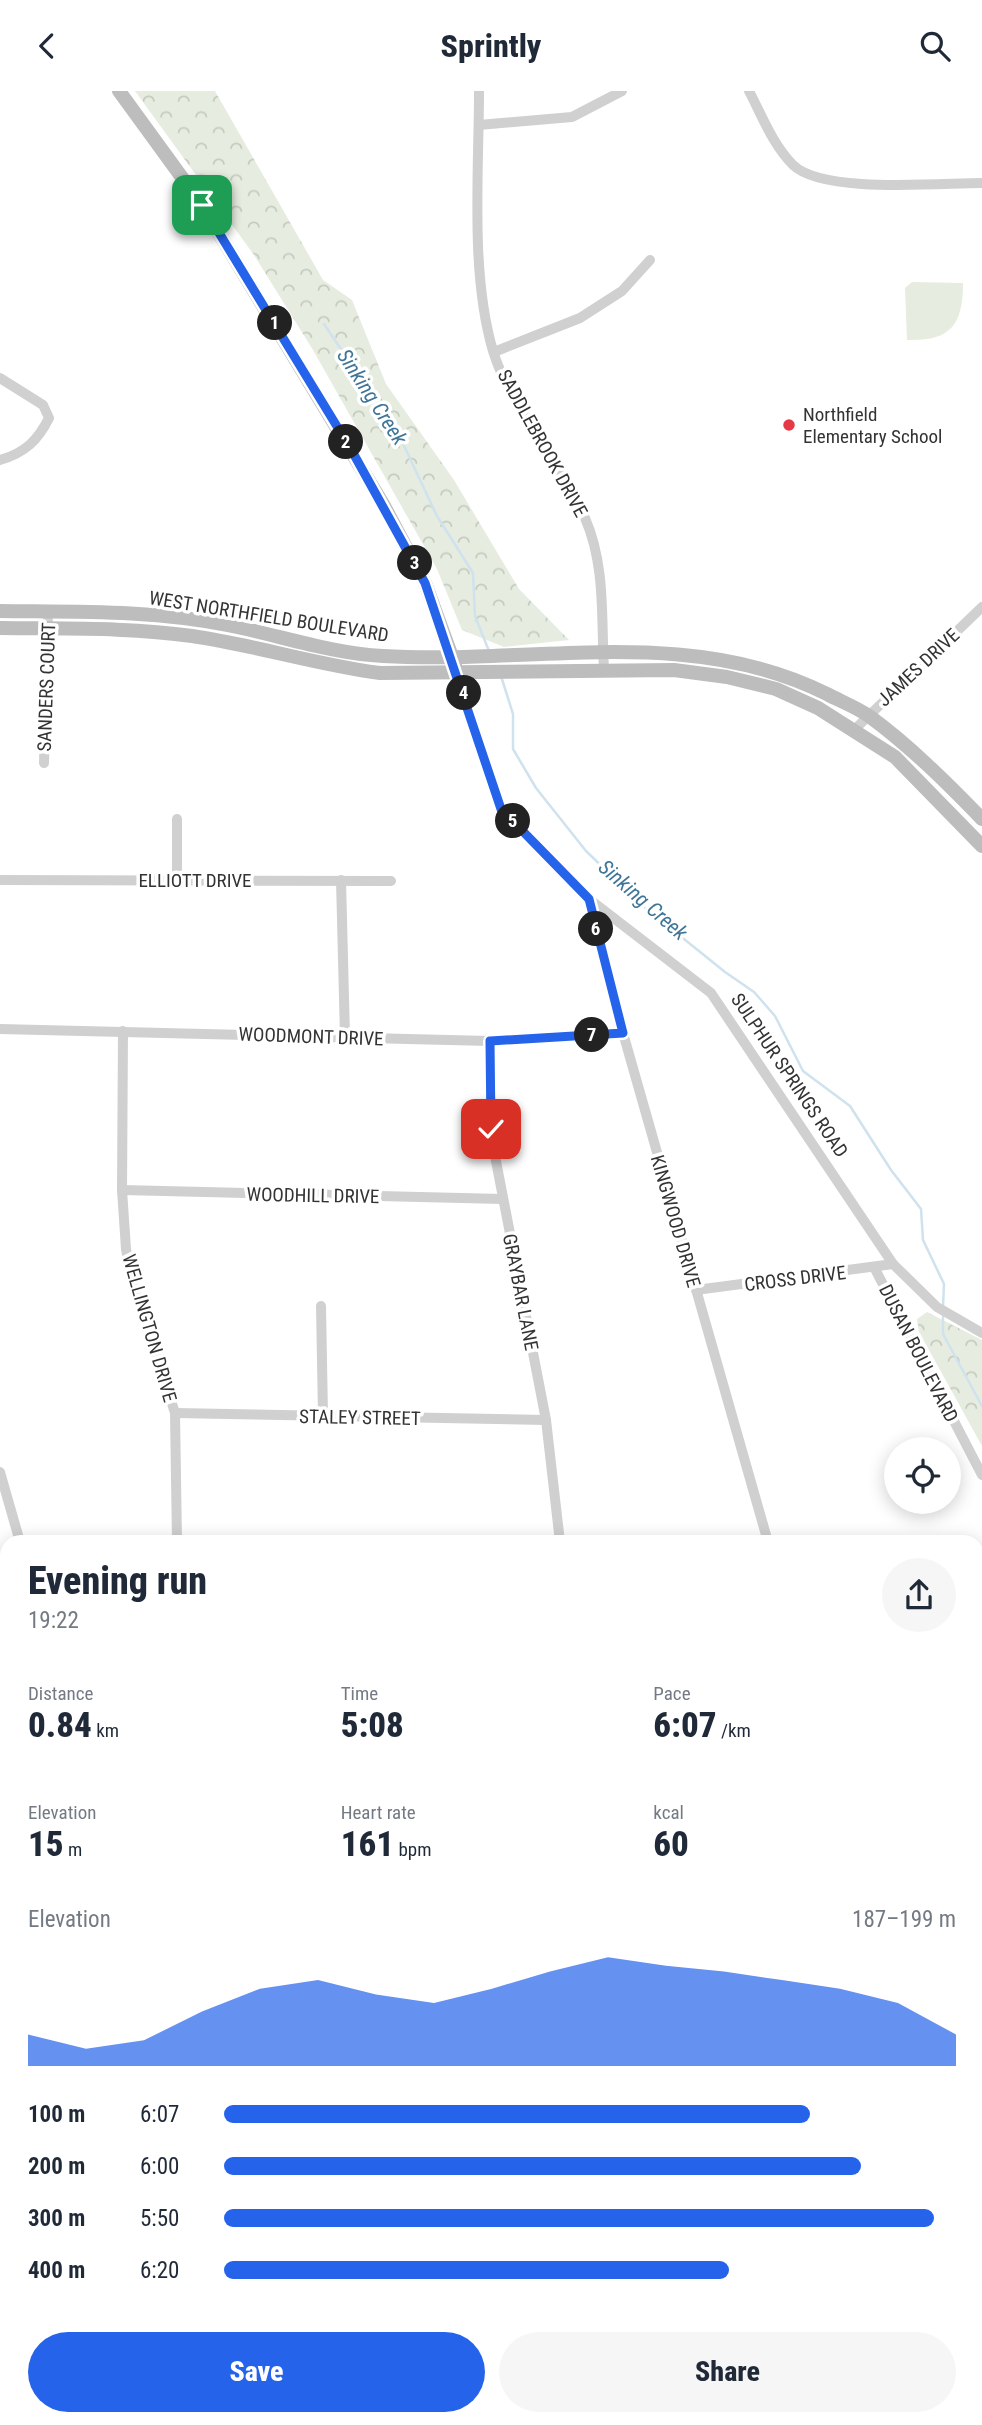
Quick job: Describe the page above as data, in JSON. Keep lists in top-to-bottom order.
{
  "streets": {
    "main road": ["WEST NORTHFIELD BOULEVARD", "SULPHUR SPRINGS ROAD"],
    "street": [
      "SADDLEBROOK DRIVE",
      "JAMES DRIVE",
      "SANDERS COURT",
      "ELLIOTT DRIVE",
      "WOODMONT DRIVE",
      "WOODHILL DRIVE",
      "KINGWOOD DRIVE",
      "CROSS DRIVE",
      "GRAYBAR LANE",
      "WELLINGTON DRIVE",
      "DUSAN BOULEVARD",
      "STALEY STREET"
    ]
  },
  "crossings": [
    ["SADDLEBROOK DRIVE", "WEST NORTHFIELD BOULEVARD"],
    ["WEST NORTHFIELD BOULEVARD", "JAMES DRIVE"],
    ["WEST NORTHFIELD BOULEVARD", "SANDERS COURT"],
    ["WEST NORTHFIELD BOULEVARD", "SULPHUR SPRINGS ROAD"],
    ["WOODMONT DRIVE", "KINGWOOD DRIVE"],
    ["WOODMONT DRIVE", "GRAYBAR LANE"],
    ["WOODMONT DRIVE", "WELLINGTON DRIVE"],
    ["SULPHUR SPRINGS ROAD", "KINGWOOD DRIVE"],
    ["SULPHUR SPRINGS ROAD", "CROSS DRIVE"],
    ["WOODHILL DRIVE", "GRAYBAR LANE"],
    ["WOODHILL DRIVE", "WELLINGTON DRIVE"],
    ["KINGWOOD DRIVE", "CROSS DRIVE"],
    ["CROSS DRIVE", "DUSAN BOULEVARD"],
    ["GRAYBAR LANE", "STALEY STREET"],
    ["WELLINGTON DRIVE", "STALEY STREET"]
  ],
  "water": ["Sinking Creek"],
  "places": ["Northfield Elementary School"],
  "page": {
    "header": "Sprintly",
    "pins": [
      "1",
      "2",
      "3",
      "4",
      "5",
      "6",
      "7"
    ],
    "heading": ["Evening run", "19:22"],
    "stats": [
      ["Distance", "0.84 km"],
      ["Time", "5:08"],
      ["Pace", "6:07 /km"],
      ["Elevation", "15 m"],
      ["Heart rate", "161 bpm"],
      ["kcal", "60"]
    ],
    "chart": ["Elevation", "187–199 m"],
    "list": [
      {
        "name": "100 m",
        "note": "6:07"
      },
      {
        "name": "200 m",
        "note": "6:00"
      },
      {
        "name": "300 m",
        "note": "5:50"
      },
      {
        "name": "400 m",
        "note": "6:20"
      }
    ],
    "buttons": ["Save", "Share"]
  }
}
